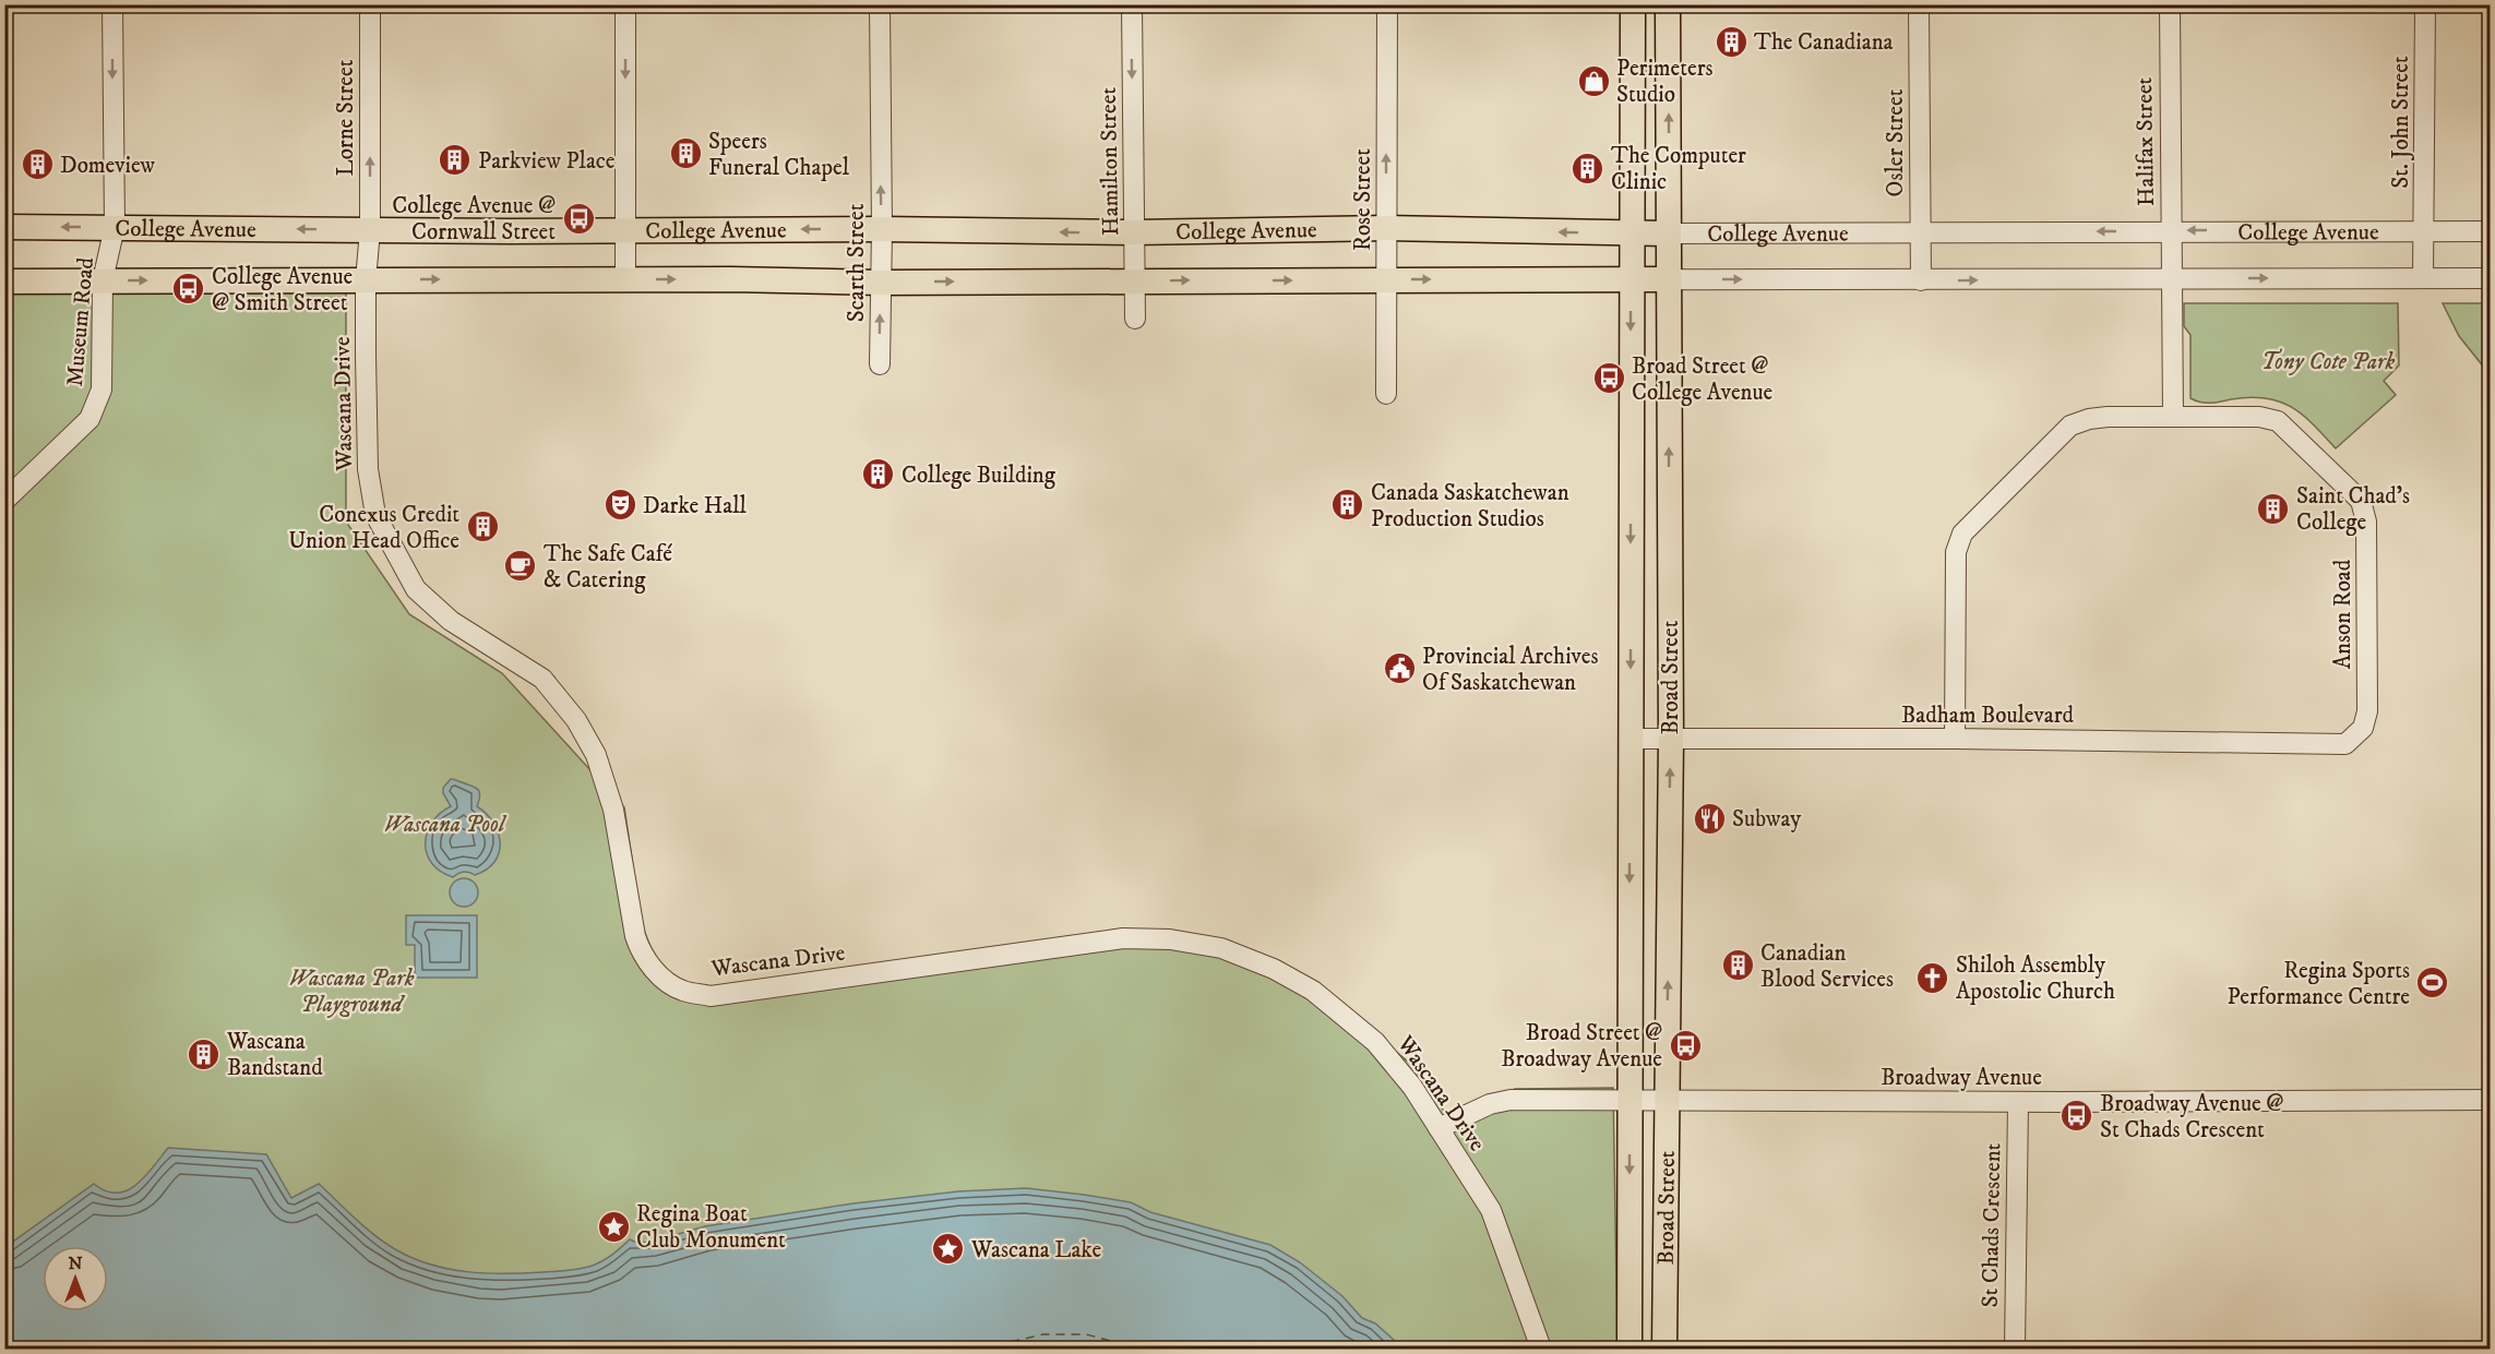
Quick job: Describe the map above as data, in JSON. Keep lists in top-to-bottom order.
{
  "streets": {
    "main road": ["College Avenue", "Broad Street"],
    "street": [
      "Lorne Street",
      "St. John Street",
      "Halifax Street",
      "Osler Street",
      "Hamilton Street",
      "Rose Street",
      "Scarth Street",
      "Museum Road",
      "Wascana Drive",
      "Anson Road",
      "Badham Boulevard",
      "Broadway Avenue",
      "St Chads Crescent"
    ]
  },
  "crossings": [
    ["Lorne Street", "College Avenue"],
    ["Lorne Street", "Wascana Drive"],
    ["St. John Street", "College Avenue"],
    ["Halifax Street", "College Avenue"],
    ["Osler Street", "College Avenue"],
    ["Hamilton Street", "College Avenue"],
    ["Rose Street", "College Avenue"],
    ["College Avenue", "Scarth Street"],
    ["College Avenue", "Museum Road"],
    ["College Avenue", "Wascana Drive"],
    ["College Avenue", "Broad Street"],
    ["Wascana Drive", "Broadway Avenue"],
    ["Anson Road", "Badham Boulevard"],
    ["Broad Street", "Badham Boulevard"],
    ["Broad Street", "Broadway Avenue"],
    ["Broadway Avenue", "St Chads Crescent"]
  ],
  "one_way": [
    "Lorne Street",
    "Hamilton Street",
    "Rose Street",
    "Scarth Street",
    "Museum Road"
  ],
  "parks": ["Tony Cote Park", "Wascana Pool", "Wascana Park Playground"],
  "places": {
    "building": [
      "The Canadiana",
      "Speers Funeral Chapel",
      "Parkview Place",
      "Domeview",
      "The Computer Clinic",
      "College Building",
      "Canada Saskatchewan Production Studios",
      "Saint Chad's College",
      "Conexus Credit Union Head Office",
      "Canadian Blood Services",
      "Wascana Bandstand"
    ],
    "shop": ["Perimeters Studio"],
    "bus stop": [
      "College Avenue @ Cornwall Street",
      "College Avenue @ Smith Street",
      "Broad Street @ College Avenue",
      "Broad Street @ Broadway Avenue",
      "Broadway Avenue @ St Chads Crescent"
    ],
    "theatre": ["Darke Hall"],
    "cafe": ["The Safe Café & Catering"],
    "public building": ["Provincial Archives Of Saskatchewan"],
    "restaurant": ["Subway"],
    "church": ["Shiloh Assembly Apostolic Church"],
    "sports": ["Regina Sports Performance Centre"],
    "place": ["Regina Boat Club Monument", "Wascana Lake"]
  },
  "north": "top"
}
